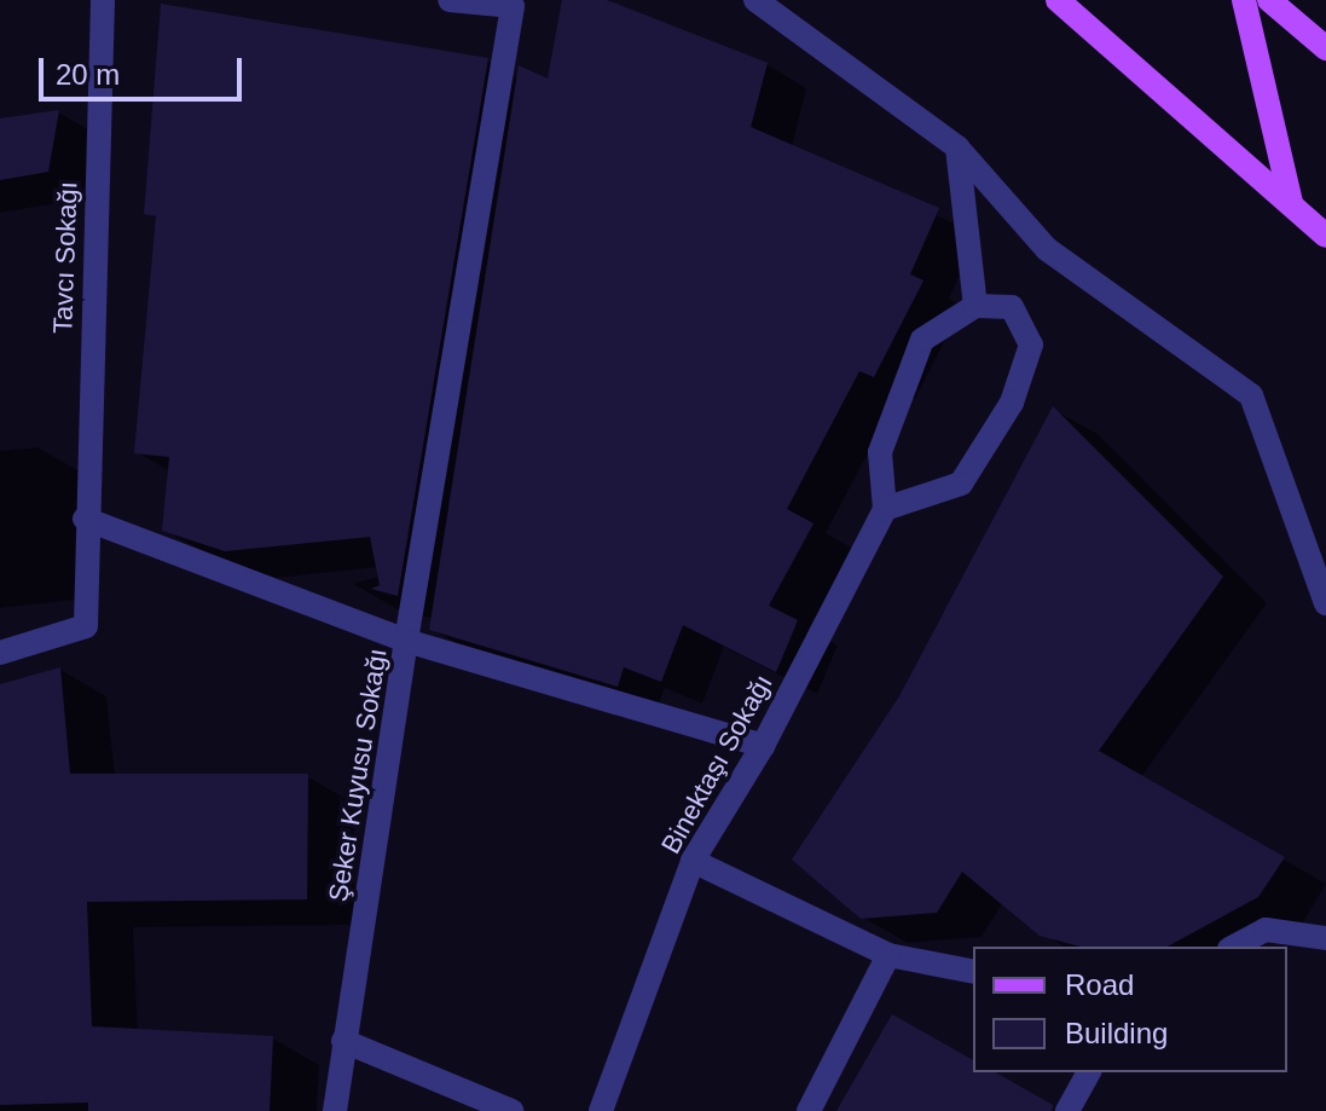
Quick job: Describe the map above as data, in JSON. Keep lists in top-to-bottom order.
{
  "streets": {
    "street": ["Tavcı Sokağı", "Binektaşı Sokağı", "Şeker Kuyusu Sokağı"]
  },
  "crossings": [
    ["Binektaşı Sokağı", "Şeker Kuyusu Sokağı"]
  ],
  "legend": ["Road", "Building"],
  "scale_bar": "20 m"
}
